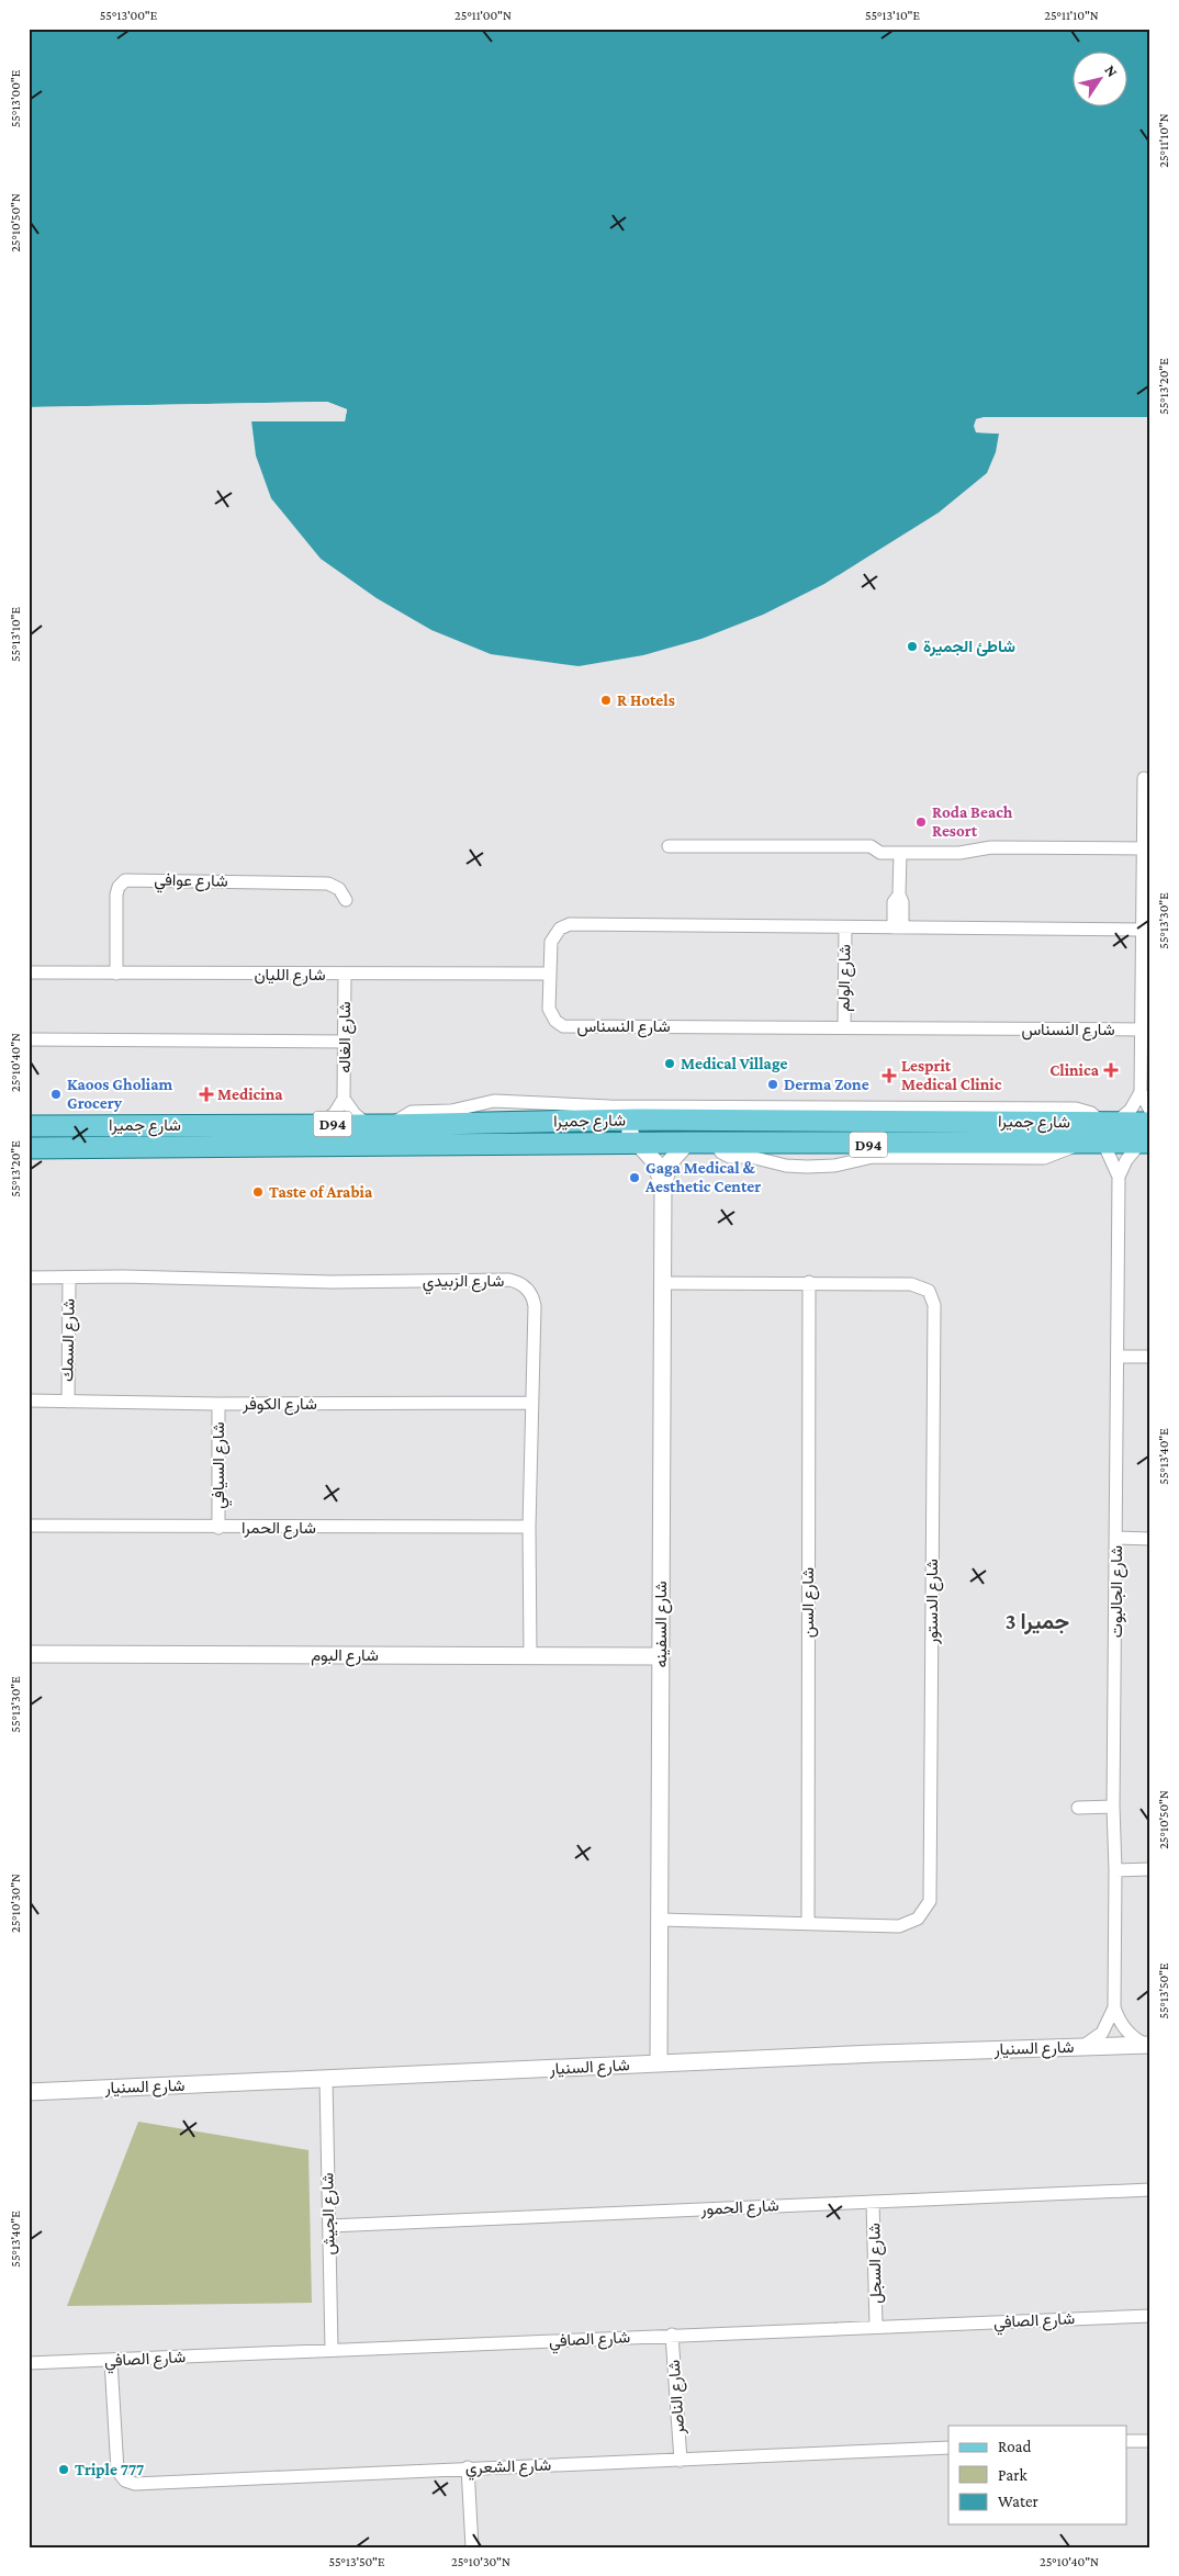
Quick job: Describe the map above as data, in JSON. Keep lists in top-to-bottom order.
{
  "streets": {
    "main road": ["شارع جميرا", "D94"],
    "street": [
      "شارع عوافي",
      "شارع الليان",
      "شارع الولم",
      "شارع النسناس",
      "شارع الغاله",
      "شارع الزبيدي",
      "شارع السمك",
      "شارع الكوفر",
      "شارع السيافي",
      "شارع الحمرا",
      "شارع الجالبوت",
      "شارع الدستور",
      "شارع السن",
      "شارع السفينه",
      "شارع البوم",
      "شارع السنيار",
      "شارع الحمور",
      "شارع الجيش",
      "شارع السجل",
      "شارع الصافي",
      "شارع الناصر",
      "شارع الشعري"
    ]
  },
  "crossings": [
    ["شارع عوافي", "شارع الليان"],
    ["شارع الليان", "شارع النسناس"],
    ["شارع الليان", "شارع الغاله"],
    ["شارع الولم", "شارع النسناس"],
    ["شارع جميرا", "شارع الجالبوت"],
    ["شارع جميرا", "شارع السفينه"],
    ["شارع الزبيدي", "شارع السمك"],
    ["شارع الزبيدي", "شارع الكوفر"],
    ["شارع الزبيدي", "شارع الحمرا"],
    ["شارع الزبيدي", "شارع البوم"],
    ["شارع السمك", "شارع الكوفر"],
    ["شارع الكوفر", "شارع السيافي"],
    ["شارع السيافي", "شارع الحمرا"],
    ["شارع الجالبوت", "شارع السنيار"],
    ["شارع الدستور", "شارع السن"],
    ["شارع الدستور", "شارع السفينه"],
    ["شارع السفينه", "شارع البوم"],
    ["شارع السفينه", "شارع السنيار"],
    ["شارع السنيار", "شارع الجيش"],
    ["شارع الحمور", "شارع الجيش"],
    ["شارع الحمور", "شارع السجل"],
    ["شارع الجيش", "شارع الصافي"],
    ["شارع السجل", "شارع الصافي"],
    ["شارع الصافي", "شارع الناصر"],
    ["شارع الصافي", "شارع الشعري"],
    ["شارع الناصر", "شارع الشعري"]
  ],
  "districts": ["جميرا 3"],
  "places": {
    "other": [
      "شاطئ الجميرة",
      "R Hotels",
      "Roda Beach Resort",
      "Medical Village",
      "Derma Zone",
      "Kaoos Gholiam Grocery",
      "Gaga Medical & Aesthetic Center",
      "Taste of Arabia",
      "Triple 777"
    ],
    "health": ["Clinica", "Lesprit Medical Clinic", "Medicina"]
  },
  "legend": ["Road", "Park", "Water"],
  "north": "top right",
  "coordinates": [
    "55°13'00\"E",
    "25°11'00\"N",
    "55°13'10\"E",
    "25°11'10\"N",
    "25°10'50\"N",
    "55°13'20\"E",
    "55°13'30\"E",
    "25°10'40\"N",
    "55°13'40\"E",
    "25°10'30\"N",
    "55°13'50\"E"
  ]
}
